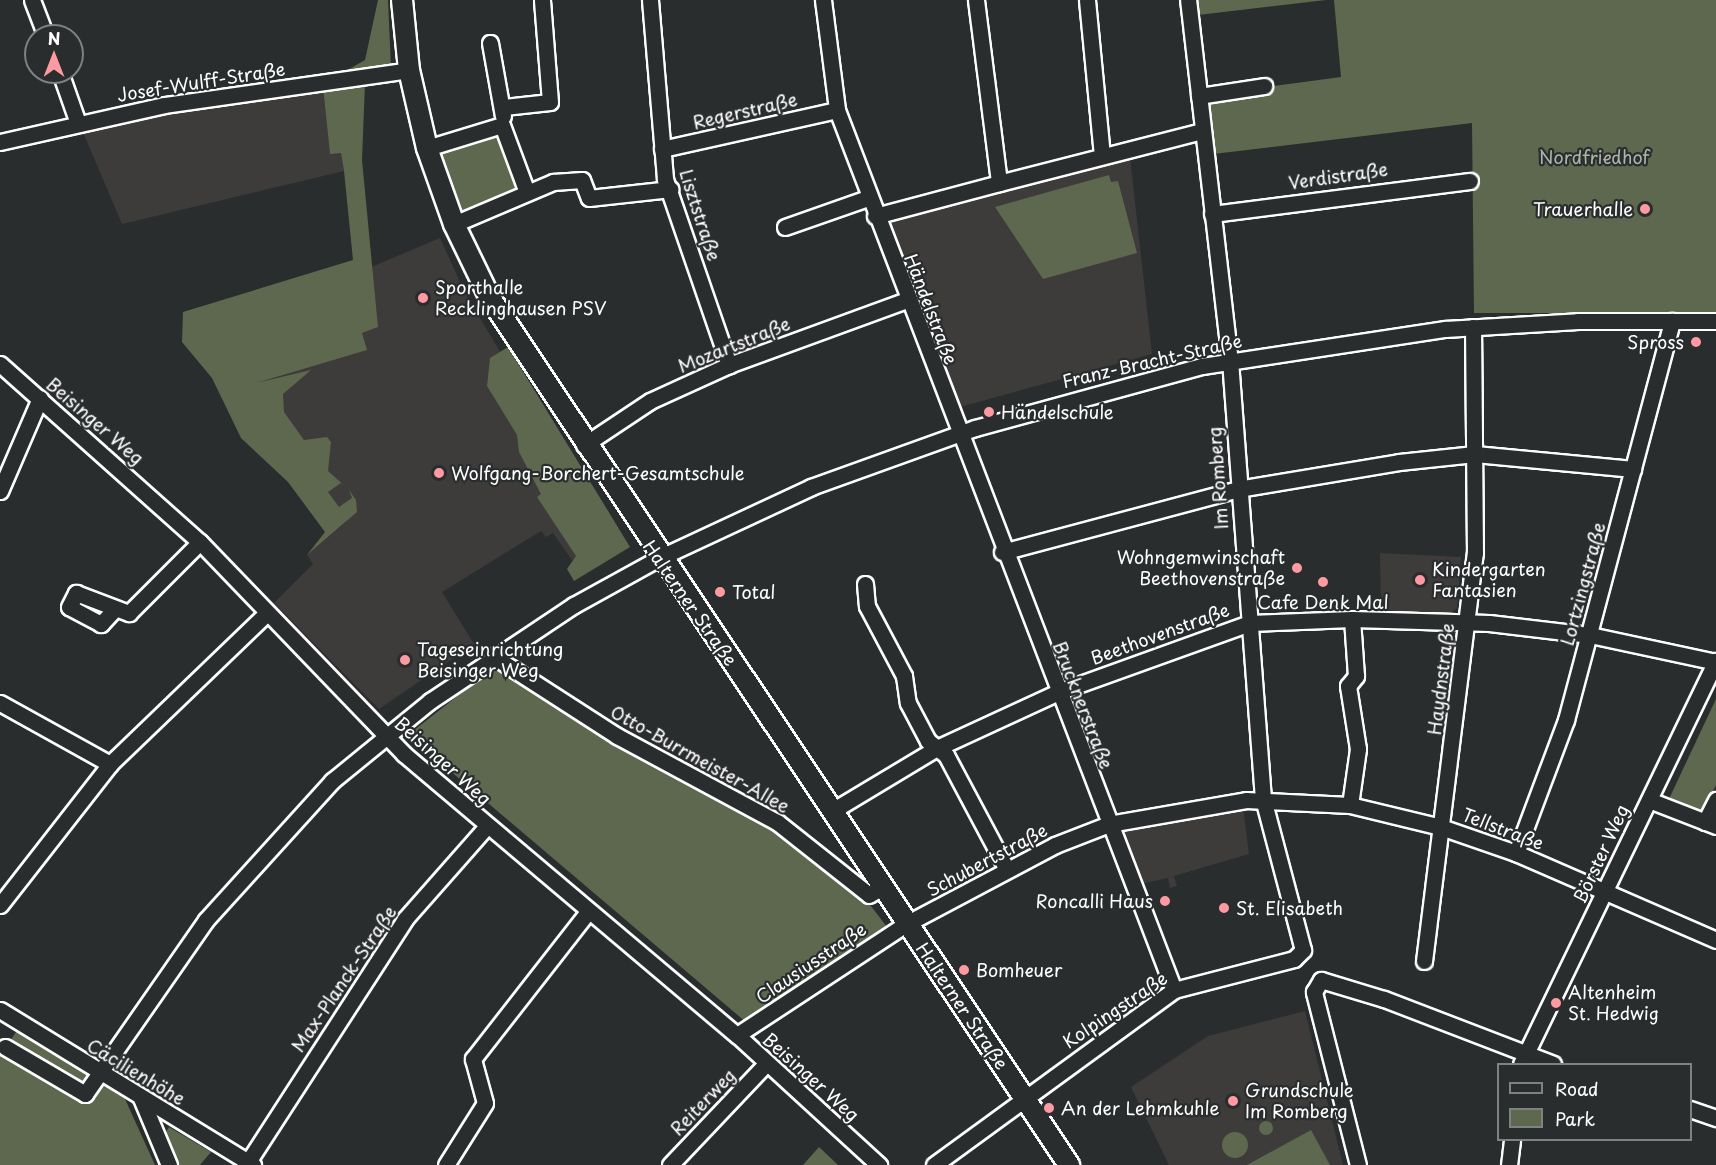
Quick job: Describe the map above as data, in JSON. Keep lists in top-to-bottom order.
{
  "streets": {
    "main road": ["Halterner Straße"],
    "street": [
      "Josef-Wulff-Straße",
      "Regerstraße",
      "Verdistraße",
      "Lisztstraße",
      "Händelstraße",
      "Mozartstraße",
      "Franz-Bracht-Straße",
      "Beisinger Weg",
      "Im Romberg",
      "Lortzingstraße",
      "Beethovenstraße",
      "Haydnstraße",
      "Brucknerstraße",
      "Otto-Burrmeister-Allee",
      "Tellstraße",
      "Börster Weg",
      "Schubertstraße",
      "Clausiusstraße",
      "Max-Planck-Straße",
      "Kolpingstraße",
      "Cäcilienhöhe",
      "Reiterweg"
    ]
  },
  "crossings": [
    ["Josef-Wulff-Straße", "Halterner Straße"],
    ["Regerstraße", "Lisztstraße"],
    ["Regerstraße", "Händelstraße"],
    ["Verdistraße", "Im Romberg"],
    ["Lisztstraße", "Mozartstraße"],
    ["Händelstraße", "Mozartstraße"],
    ["Händelstraße", "Franz-Bracht-Straße"],
    ["Händelstraße", "Brucknerstraße"],
    ["Mozartstraße", "Halterner Straße"],
    ["Franz-Bracht-Straße", "Im Romberg"],
    ["Franz-Bracht-Straße", "Lortzingstraße"],
    ["Franz-Bracht-Straße", "Halterner Straße"],
    ["Franz-Bracht-Straße", "Haydnstraße"],
    ["Franz-Bracht-Straße", "Brucknerstraße"],
    ["Beisinger Weg", "Clausiusstraße"],
    ["Beisinger Weg", "Max-Planck-Straße"],
    ["Beisinger Weg", "Reiterweg"],
    ["Im Romberg", "Beethovenstraße"],
    ["Im Romberg", "Tellstraße"],
    ["Im Romberg", "Schubertstraße"],
    ["Im Romberg", "Kolpingstraße"],
    ["Lortzingstraße", "Beethovenstraße"],
    ["Lortzingstraße", "Tellstraße"],
    ["Halterner Straße", "Beethovenstraße"],
    ["Halterner Straße", "Otto-Burrmeister-Allee"],
    ["Halterner Straße", "Schubertstraße"],
    ["Halterner Straße", "Clausiusstraße"],
    ["Halterner Straße", "Kolpingstraße"],
    ["Beethovenstraße", "Haydnstraße"],
    ["Beethovenstraße", "Brucknerstraße"],
    ["Beethovenstraße", "Börster Weg"],
    ["Haydnstraße", "Tellstraße"],
    ["Brucknerstraße", "Schubertstraße"],
    ["Brucknerstraße", "Kolpingstraße"],
    ["Tellstraße", "Börster Weg"],
    ["Tellstraße", "Schubertstraße"],
    ["Schubertstraße", "Clausiusstraße"],
    ["Max-Planck-Straße", "Cäcilienhöhe"]
  ],
  "parks": ["Nordfriedhof"],
  "places": [
    "Trauerhalle",
    "Sporthalle Recklinghausen PSV",
    "Spross",
    "Händelschule",
    "Wolfgang-Borchert-Gesamtschule",
    "Wohngemwinschaft Beethovenstraße",
    "Kindergarten Fantasien",
    "Cafe Denk Mal",
    "Total",
    "Tageseinrichtung Beisinger Weg",
    "Roncalli Haus",
    "St. Elisabeth",
    "Bomheuer",
    "Altenheim St. Hedwig",
    "Grundschule Im Romberg",
    "An der Lehmkuhle"
  ],
  "legend": ["Road", "Park"],
  "north": "top"
}
